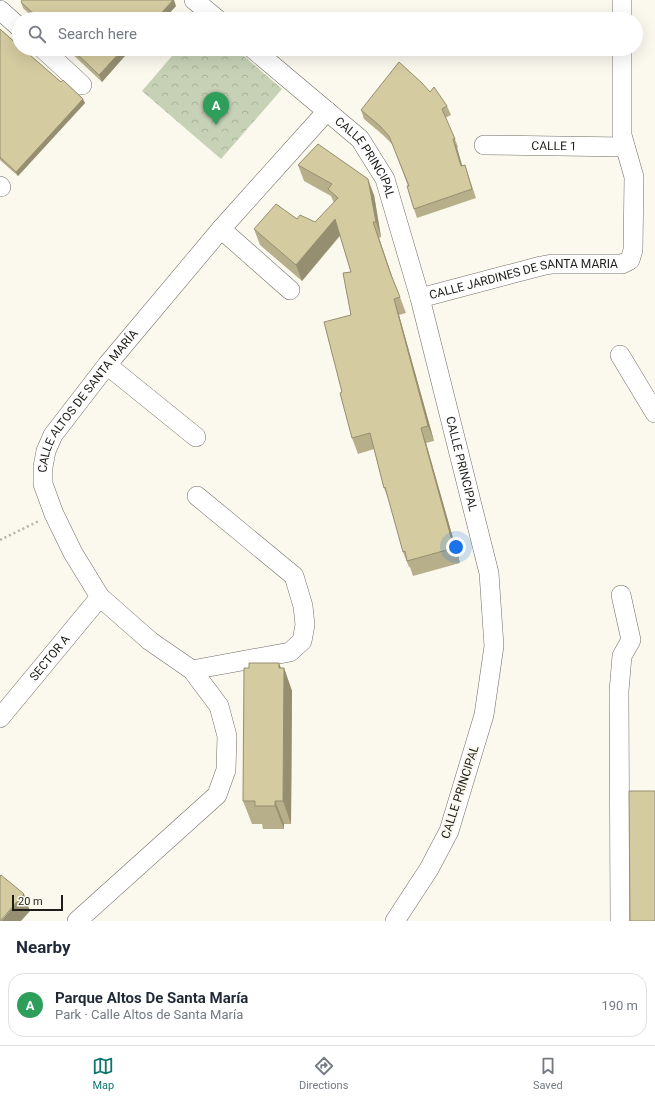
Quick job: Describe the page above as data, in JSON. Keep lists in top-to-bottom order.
{
  "streets": {
    "street": [
      "CALLE 1",
      "CALLE PRINCIPAL",
      "CALLE JARDINES DE SANTA MARIA",
      "CALLE ALTOS DE SANTA MARÍA",
      "SECTOR A"
    ]
  },
  "crossings": [
    ["CALLE 1", "CALLE JARDINES DE SANTA MARIA"],
    ["CALLE PRINCIPAL", "CALLE JARDINES DE SANTA MARIA"],
    ["CALLE PRINCIPAL", "CALLE ALTOS DE SANTA MARÍA"],
    ["CALLE ALTOS DE SANTA MARÍA", "SECTOR A"]
  ],
  "scale_bar": "20 m",
  "page": {
    "search": "Search here",
    "pins": "A",
    "scale": "20 m",
    "heading": "Nearby",
    "list": [
      {
        "mark": "A",
        "name": "Parque Altos De Santa María",
        "note": "Park · Calle Altos de Santa María",
        "value": "190 m"
      }
    ],
    "nav": ["Map", "Directions", "Saved"]
  }
}
